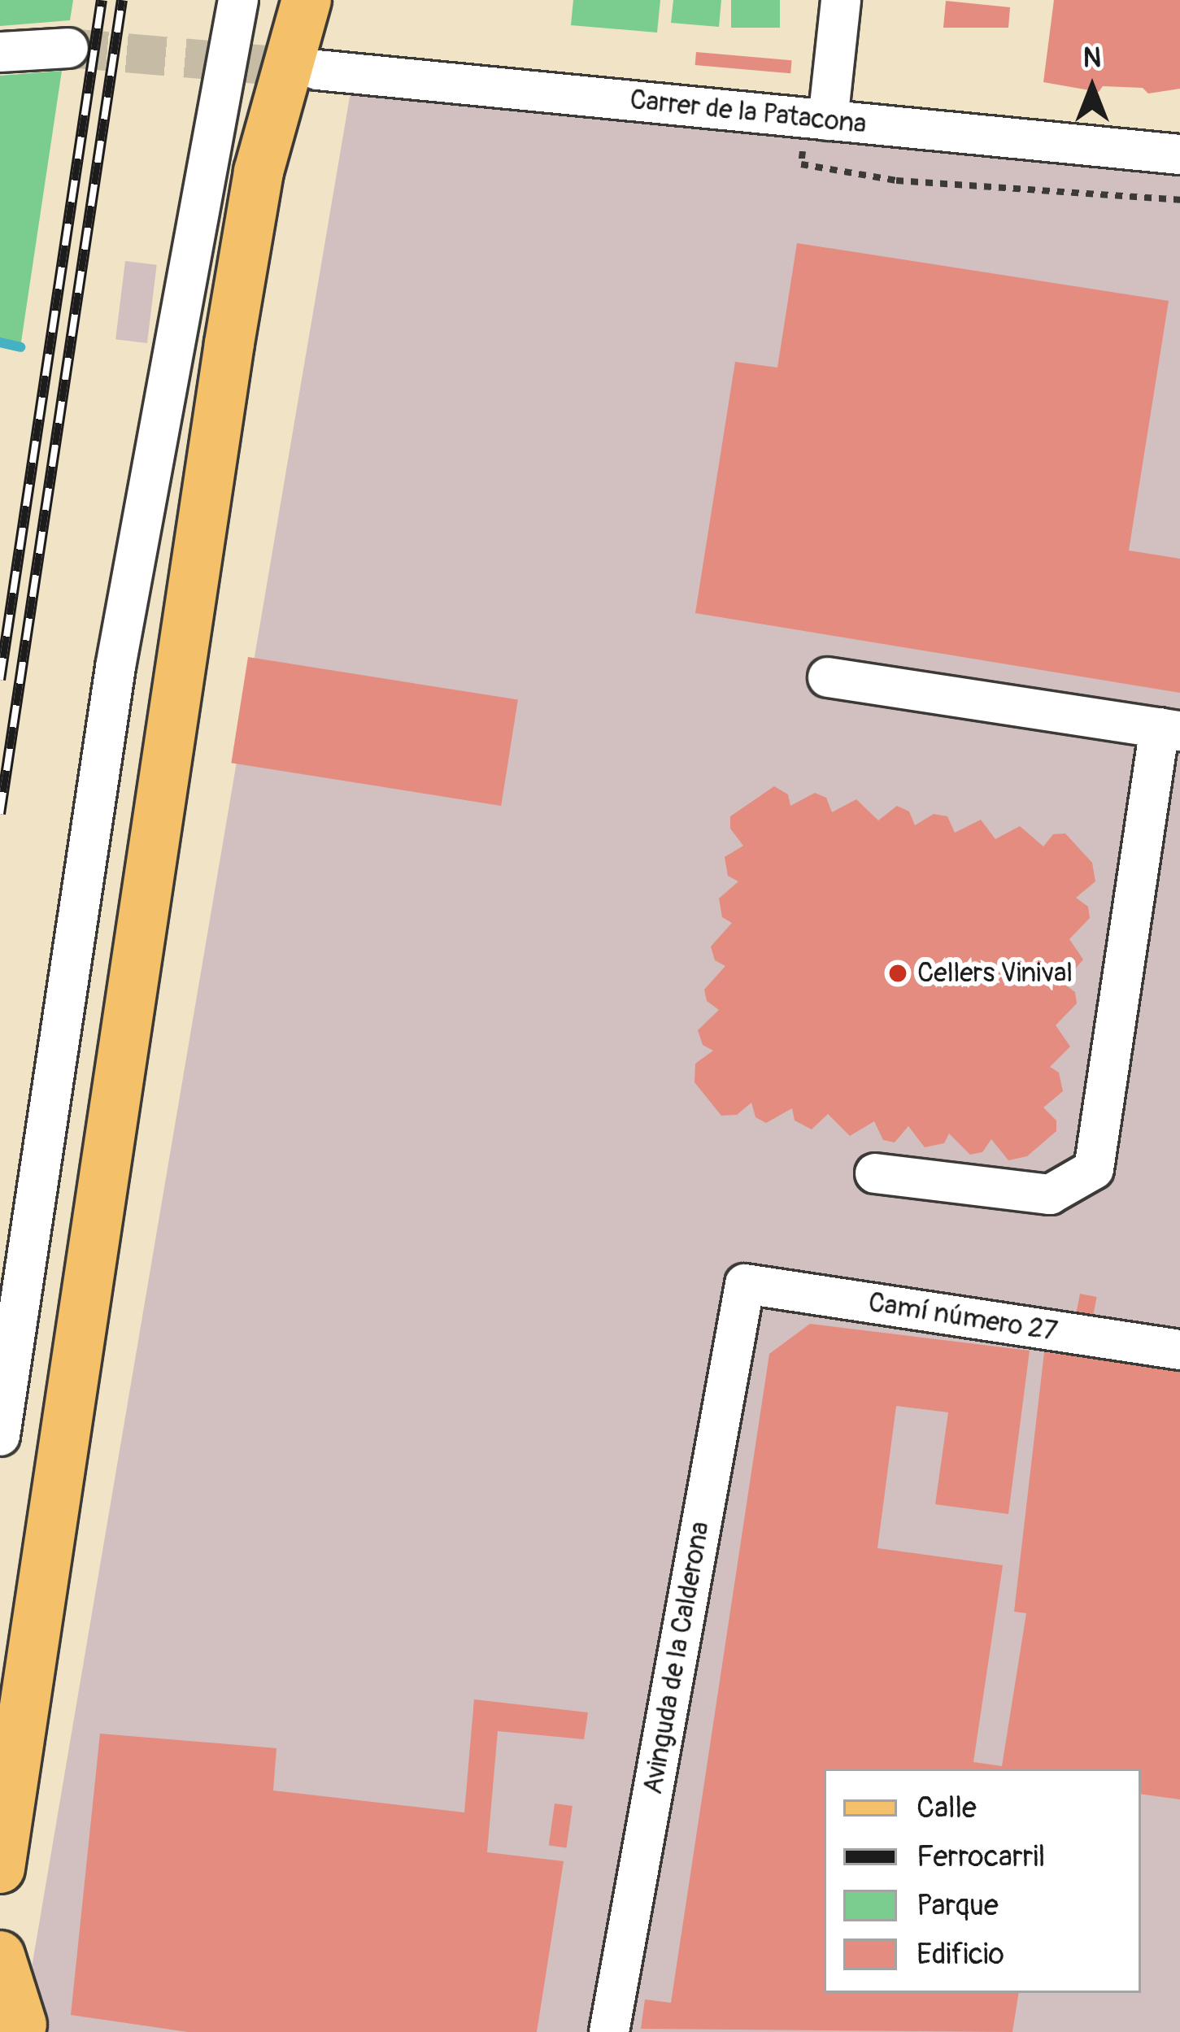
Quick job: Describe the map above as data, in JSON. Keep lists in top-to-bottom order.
{
  "streets": {
    "street": ["Carrer de la Patacona", "Camí número 27", "Avinguda de la Calderona"]
  },
  "crossings": [
    ["Camí número 27", "Avinguda de la Calderona"]
  ],
  "places": ["Cellers Vinival"],
  "legend": [
    "Calle",
    "Ferrocarril",
    "Parque",
    "Edificio"
  ],
  "north": "top"
}
